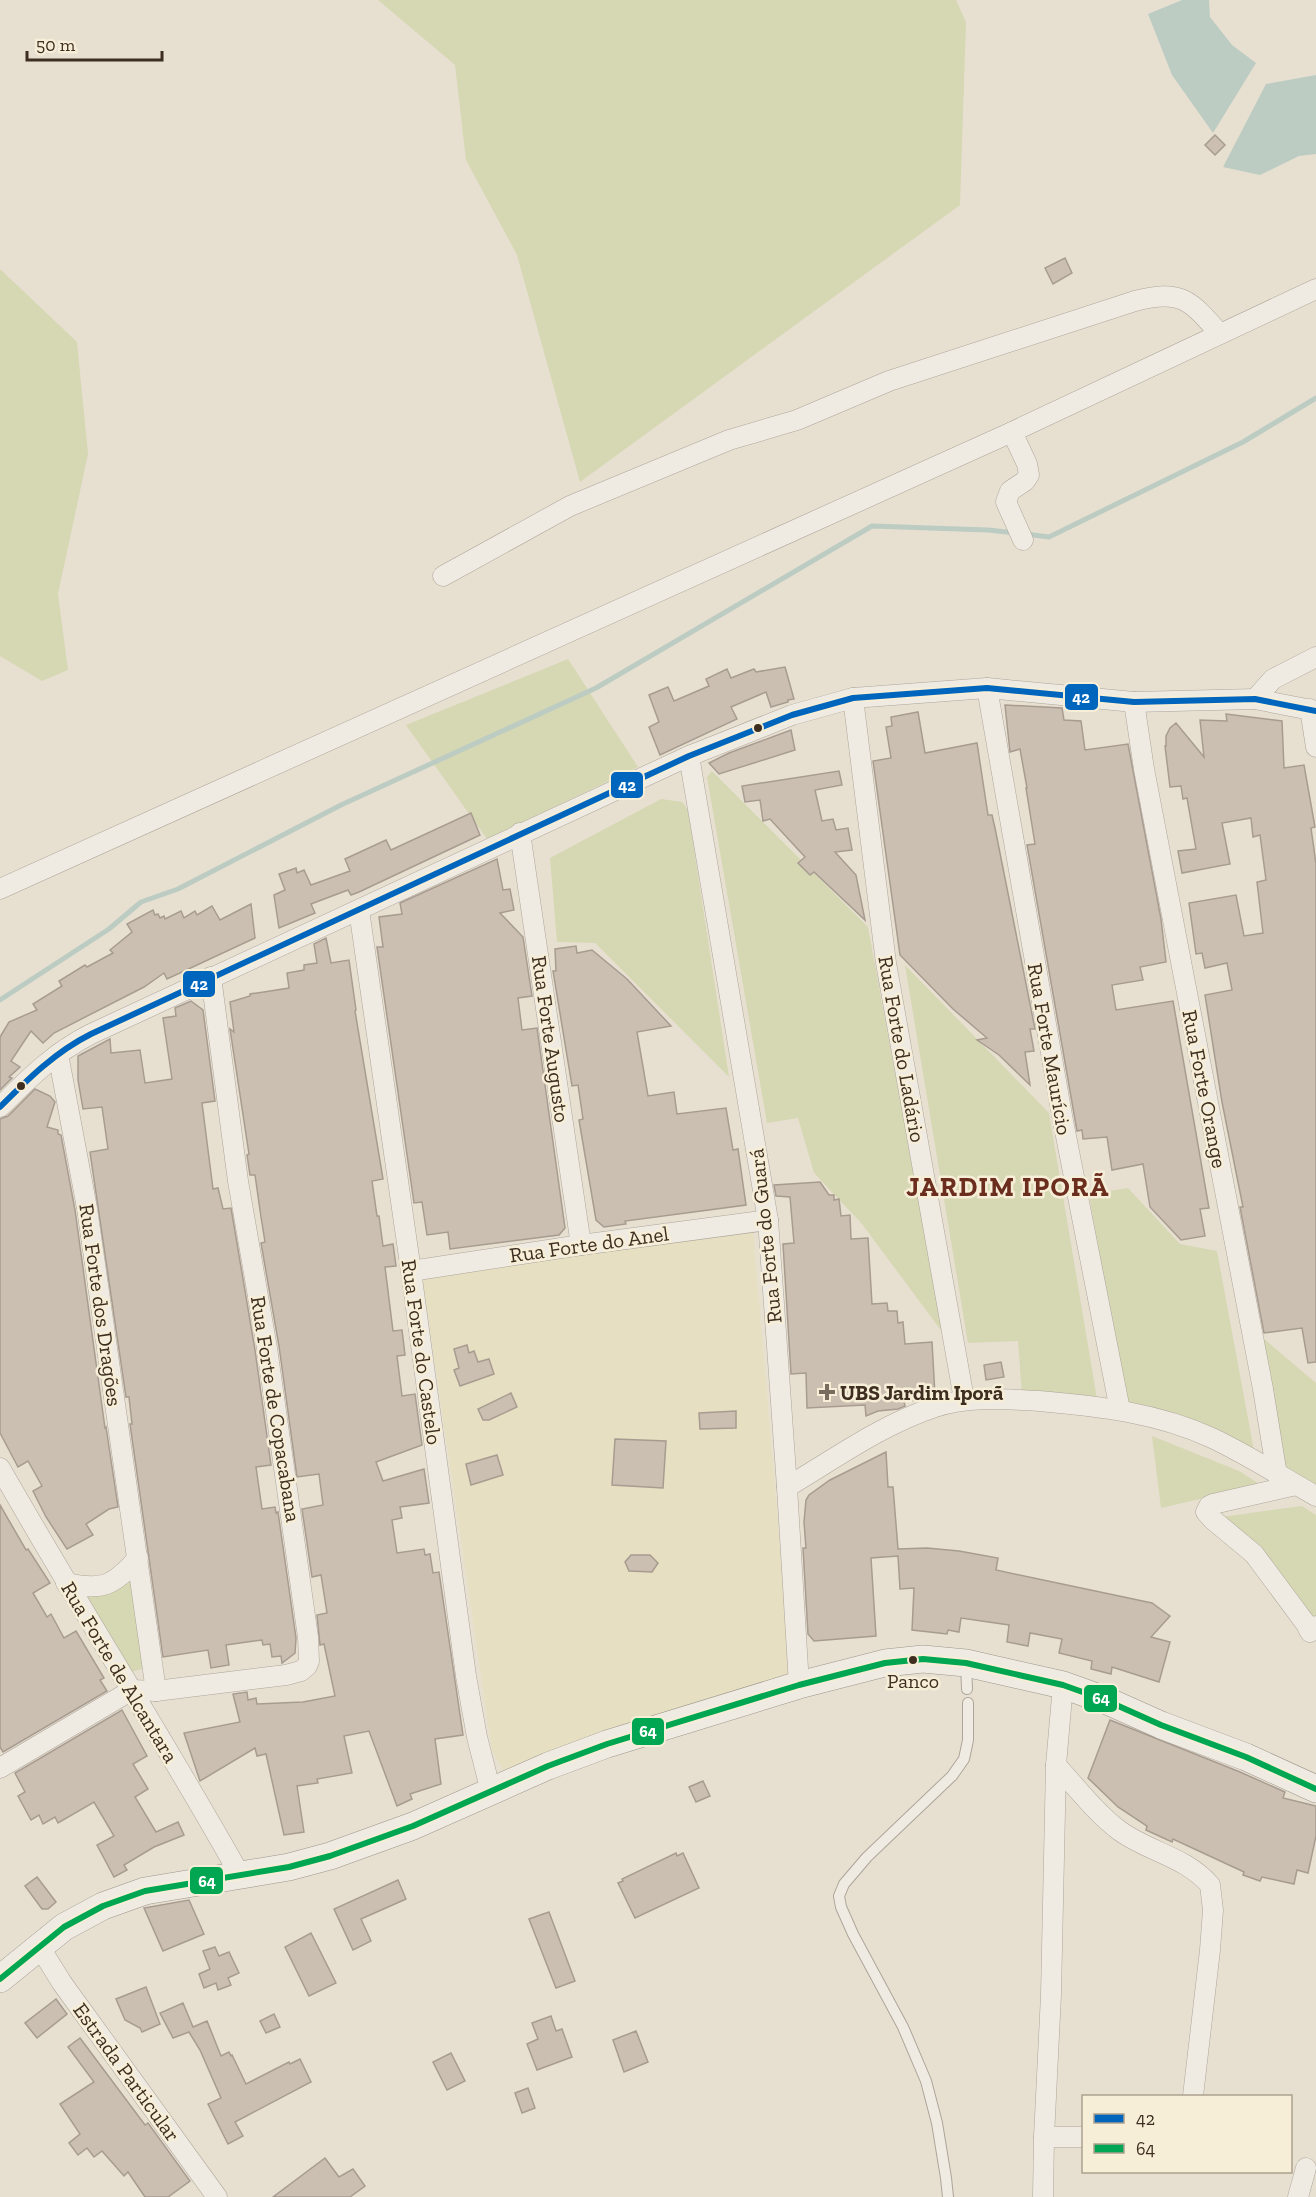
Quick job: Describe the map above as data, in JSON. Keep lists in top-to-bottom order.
{
  "streets": {
    "street": [
      "Rua Forte Augusto",
      "Rua Forte do Ladário",
      "Rua Forte Maurício",
      "Rua Forte Orange",
      "Rua Forte do Guará",
      "Rua Forte do Anel",
      "Rua Forte dos Dragões",
      "Rua Forte do Castelo",
      "Rua Forte de Copacabana",
      "Rua Forte de Alcantara",
      "Estrada Particular"
    ]
  },
  "crossings": [
    ["Rua Forte Augusto", "Rua Forte do Anel"],
    ["Rua Forte do Guará", "Rua Forte do Anel"],
    ["Rua Forte do Anel", "Rua Forte do Castelo"],
    ["Rua Forte dos Dragões", "Rua Forte de Copacabana"],
    ["Rua Forte de Copacabana", "Rua Forte de Alcantara"]
  ],
  "districts": ["JARDIM IPORÃ"],
  "places": {
    "health": ["UBS Jardim Iporã"],
    "other": ["Panco"]
  },
  "lines": ["transit line 42", "transit line 64"],
  "legend": ["42", "64"],
  "scale_bar": "50 m"
}
